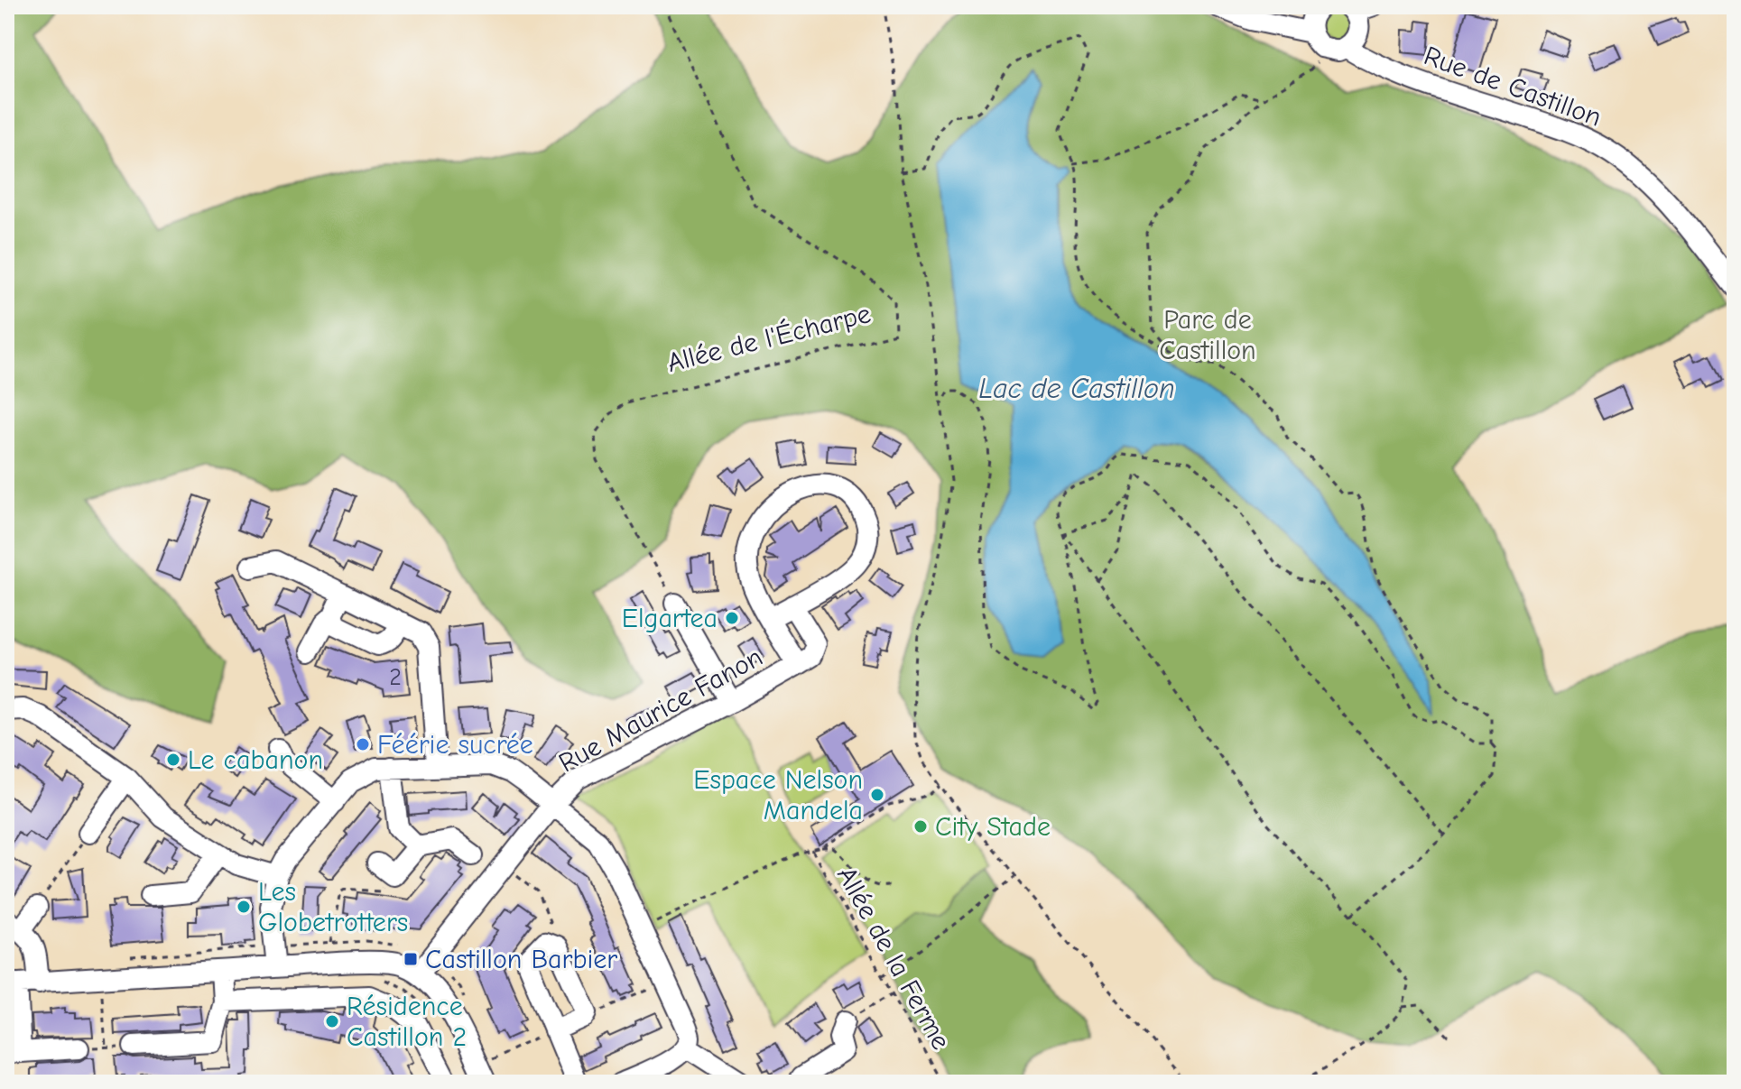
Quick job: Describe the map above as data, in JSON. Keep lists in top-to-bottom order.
{
  "streets": {
    "street": ["Rue de Castillon", "Rue Maurice Fanon"],
    "path": ["Allée de l'Écharpe", "Allée de la Ferme"]
  },
  "water": ["Lac de Castillon"],
  "parks": ["Parc de Castillon"],
  "places": {
    "other": [
      "Elgartea",
      "Féérie sucrée",
      "Le cabanon",
      "Espace Nelson Mandela",
      "City Stade",
      "Les Globetrotters",
      "Résidence Castillon 2"
    ],
    "transit": ["Castillon Barbier"]
  },
  "house_numbers": ["2"]
}
